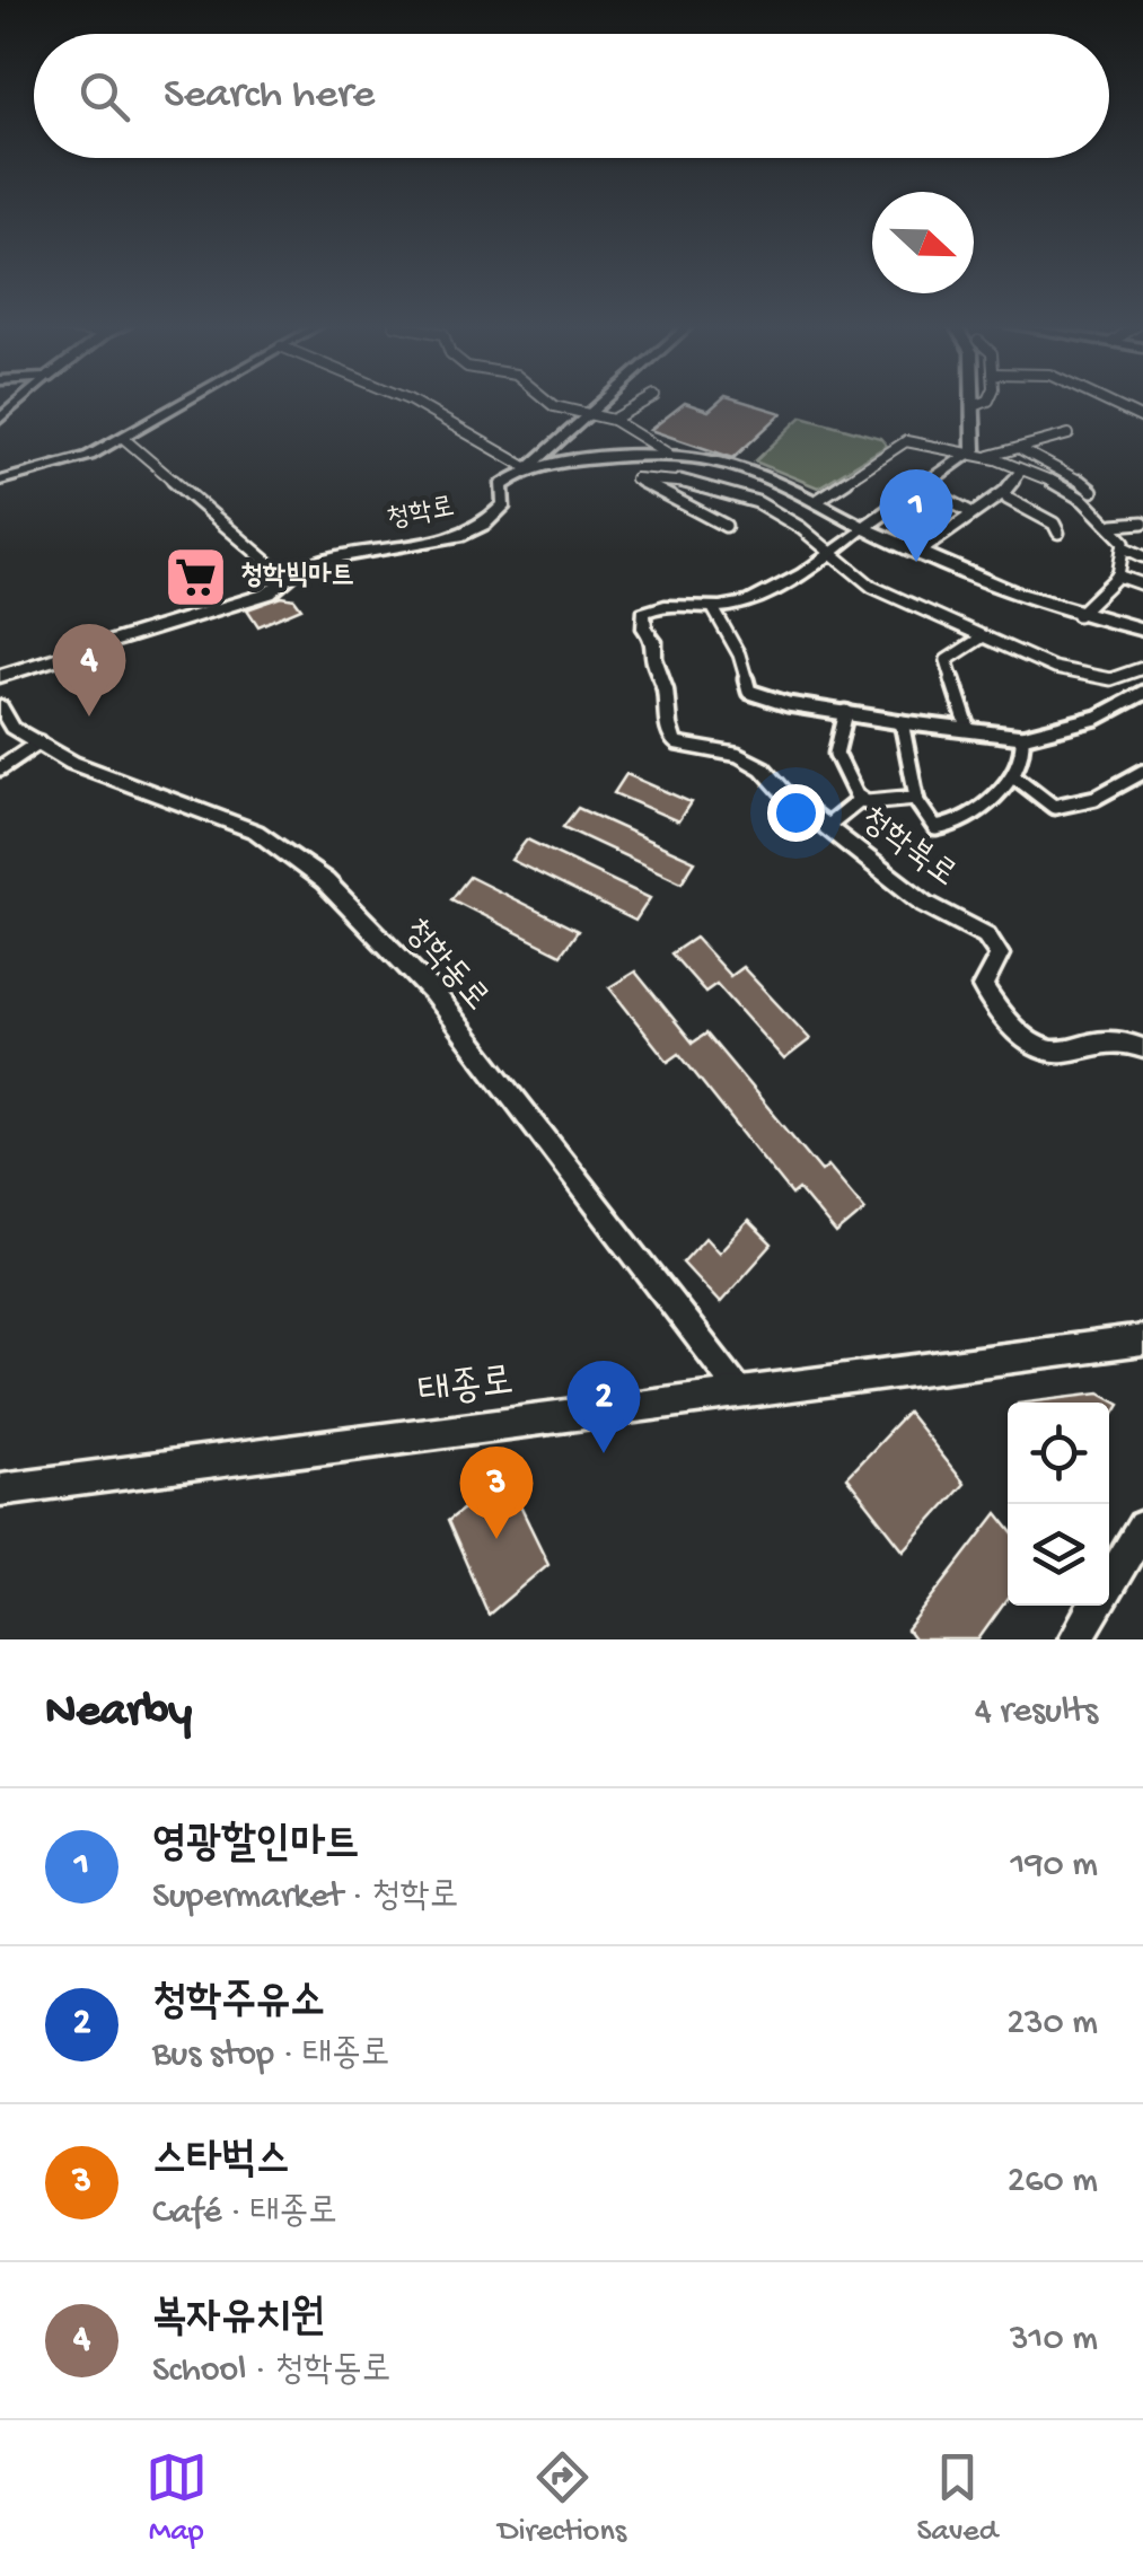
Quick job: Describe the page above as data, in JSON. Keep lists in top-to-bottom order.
{
  "streets": {
    "main road": ["청학로", "청학북로", "태종로"],
    "street": ["청학동로"]
  },
  "crossings": [
    ["청학동로", "태종로"]
  ],
  "places": {
    "supermarket": ["청학빅마트"]
  },
  "north": "right",
  "page": {
    "search": "Search here",
    "pins": [
      "1",
      "4",
      "2",
      "3"
    ],
    "heading": ["Nearby", "4 results"],
    "list": [
      {
        "mark": "1",
        "name": "영광할인마트",
        "note": "Supermarket · 청학로",
        "value": "190 m"
      },
      {
        "mark": "2",
        "name": "청학주유소",
        "note": "Bus stop · 태종로",
        "value": "230 m"
      },
      {
        "mark": "3",
        "name": "스타벅스",
        "note": "Café · 태종로",
        "value": "260 m"
      },
      {
        "mark": "4",
        "name": "복자유치원",
        "note": "School · 청학동로",
        "value": "310 m"
      }
    ],
    "nav": ["Map", "Directions", "Saved"]
  }
}
